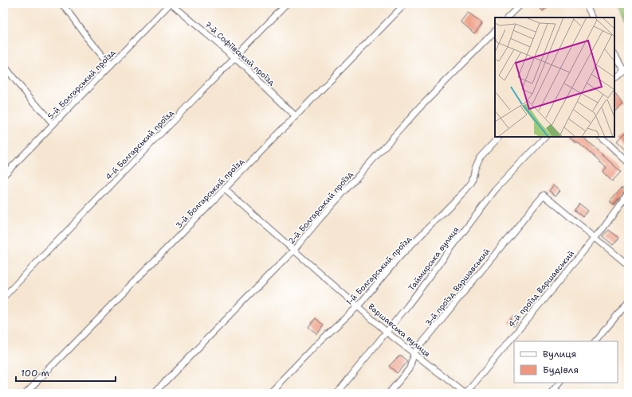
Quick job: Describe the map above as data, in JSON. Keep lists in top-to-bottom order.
{
  "streets": {
    "street": [
      "7-й Софіївський проїзд",
      "5-й Болгарський проїзд",
      "4-й Болгарський проїзд",
      "3-й Болгарський проїзд",
      "2-й Болгарський проїзд",
      "Таймирська вулиця",
      "1-й Болгарський проїзд",
      "3-й проїзд Варшавський",
      "4-й проїзд Варшавський",
      "Варшавська вулиця"
    ]
  },
  "crossings": [
    ["7-й Софіївський проїзд", "5-й Болгарський проїзд"],
    ["7-й Софіївський проїзд", "4-й Болгарський проїзд"],
    ["7-й Софіївський проїзд", "3-й Болгарський проїзд"],
    ["3-й Болгарський проїзд", "Варшавська вулиця"],
    ["2-й Болгарський проїзд", "Варшавська вулиця"],
    ["Таймирська вулиця", "Варшавська вулиця"],
    ["1-й Болгарський проїзд", "Варшавська вулиця"],
    ["3-й проїзд Варшавський", "4-й проїзд Варшавський"],
    ["3-й проїзд Варшавський", "Варшавська вулиця"],
    ["4-й проїзд Варшавський", "Варшавська вулиця"]
  ],
  "legend": ["Вулиця", "Будівля"],
  "scale_bar": "100 m"
}
